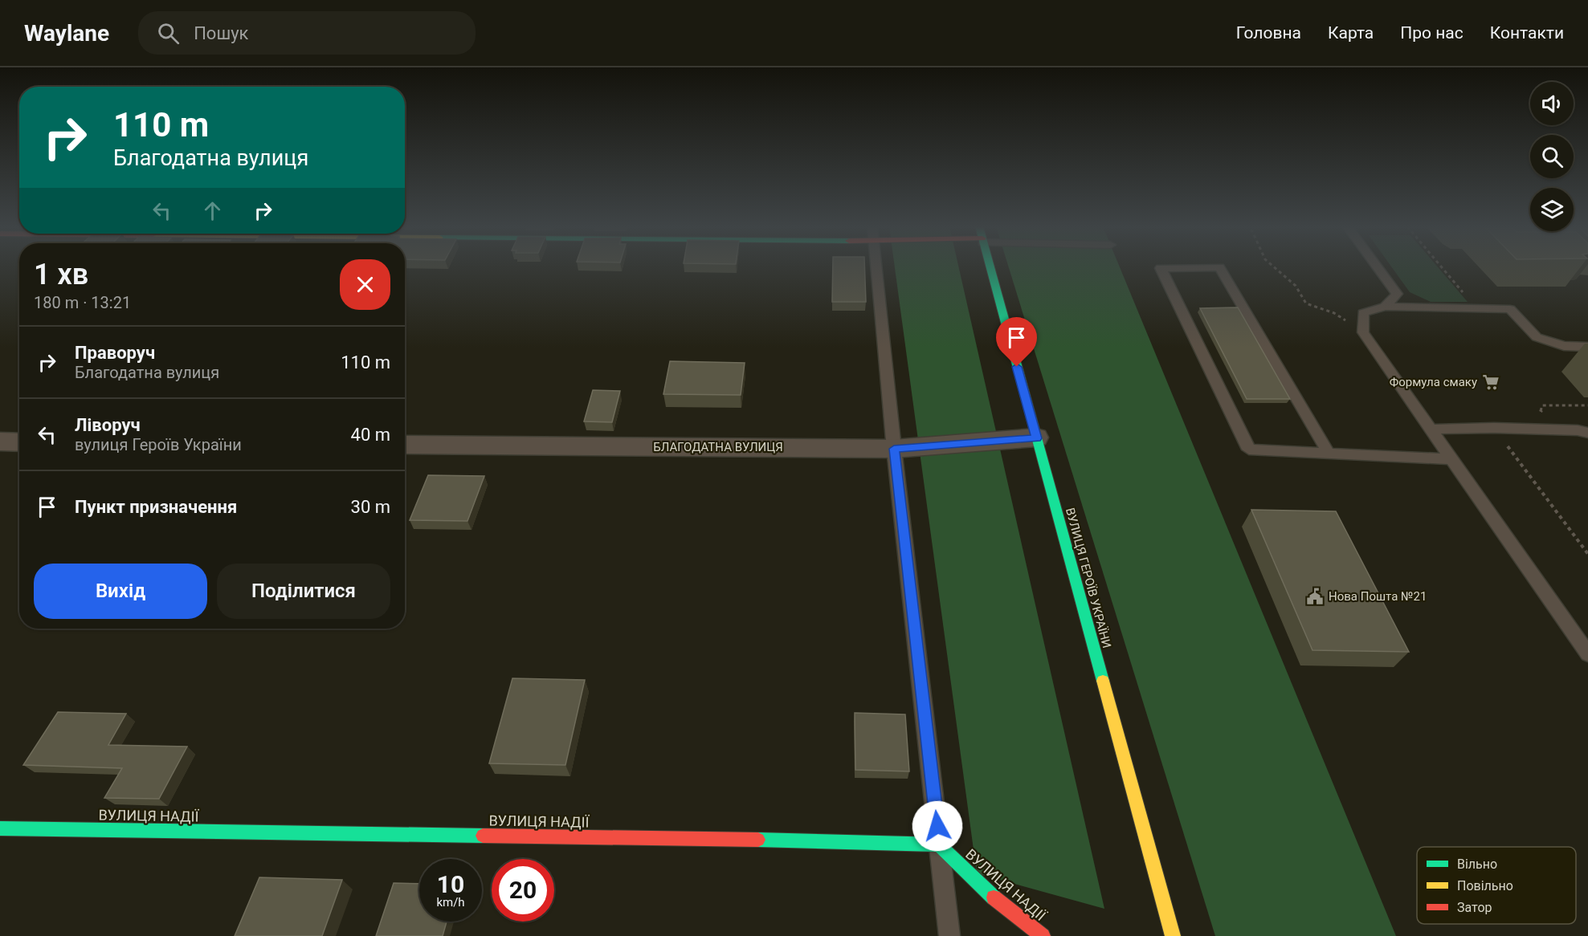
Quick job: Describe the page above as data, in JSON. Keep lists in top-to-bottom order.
{
  "streets": {
    "street": ["БЛАГОДАТНА ВУЛИЦЯ", "ВУЛИЦЯ ГЕРОЇВ УКРАЇНИ", "ВУЛИЦЯ НАДІЇ"]
  },
  "crossings": [
    ["БЛАГОДАТНА ВУЛИЦЯ", "ВУЛИЦЯ ГЕРОЇВ УКРАЇНИ"]
  ],
  "places": {
    "supermarket": ["Формула смаку"],
    "public building": ["Нова Пошта №21"]
  },
  "legend": ["Вільно", "Повільно", "Затор"],
  "page": {
    "header": "Waylane",
    "search": "Пошук",
    "nav": [
      "Головна",
      "Карта",
      "Про нас",
      "Контакти"
    ],
    "turn": ["110 m", "Благодатна вулиця"],
    "heading": ["1 хв", "180 m · 13:21"],
    "list": [
      {
        "name": "Праворуч",
        "note": "Благодатна вулиця",
        "value": "110 m"
      },
      {
        "name": "Ліворуч",
        "note": "вулиця Героїв України",
        "value": "40 m"
      },
      {
        "name": "Пункт призначення",
        "value": "30 m"
      }
    ],
    "buttons": ["Вихід", "Поділитися"],
    "speed": "10 km/h",
    "limit": "20"
  }
}
